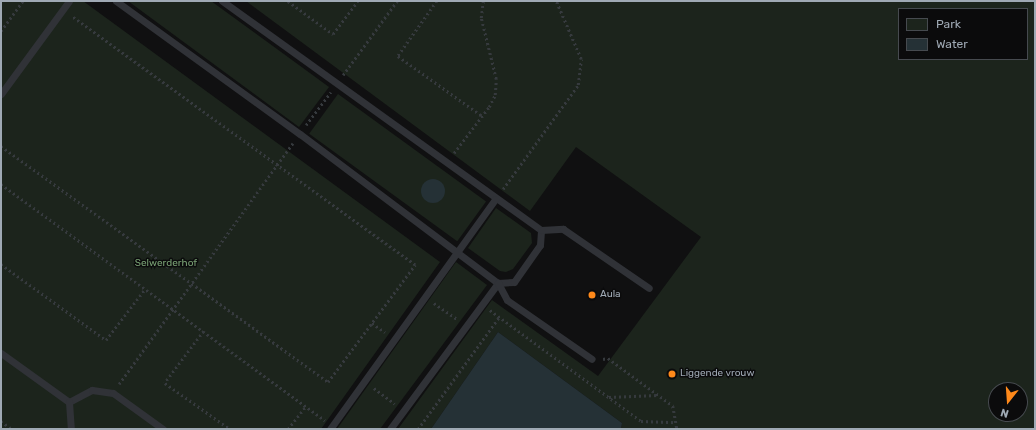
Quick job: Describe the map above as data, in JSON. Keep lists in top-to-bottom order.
{
  "parks": ["Selwerderhof"],
  "places": ["Aula", "Liggende vrouw"],
  "legend": ["Park", "Water"],
  "north": "bottom"
}
